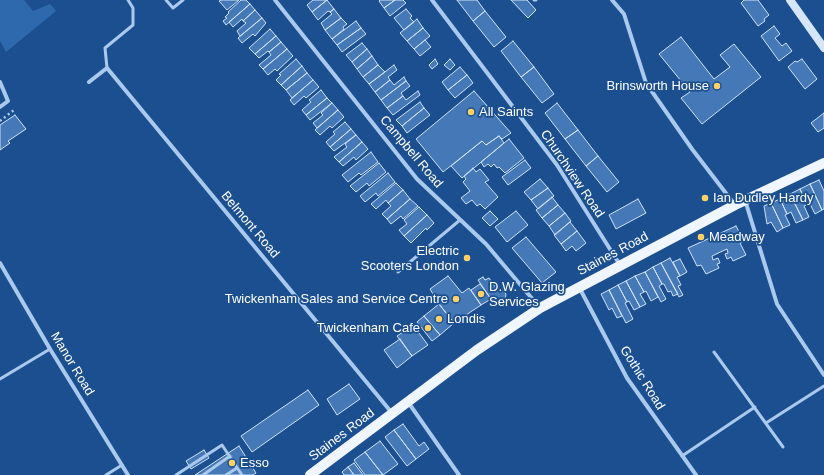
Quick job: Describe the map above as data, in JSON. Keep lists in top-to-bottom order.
{
  "streets": {
    "main road": ["Staines Road"],
    "street": [
      "Campbell Road",
      "Churchview Road",
      "Belmont Road",
      "Manor Road",
      "Gothic Road"
    ]
  },
  "crossings": [
    ["Campbell Road", "Staines Road"],
    ["Churchview Road", "Staines Road"],
    ["Belmont Road", "Staines Road"],
    ["Staines Road", "Gothic Road"]
  ],
  "places": [
    "Brinsworth House",
    "All Saints",
    "Ian Dudley Hardy",
    "Meadway",
    "Electric Scooters London",
    "D.W. Glazing Services",
    "Twickenham Sales and Service Centre",
    "Londis",
    "Twickenham Cafe",
    "Esso"
  ]
}
